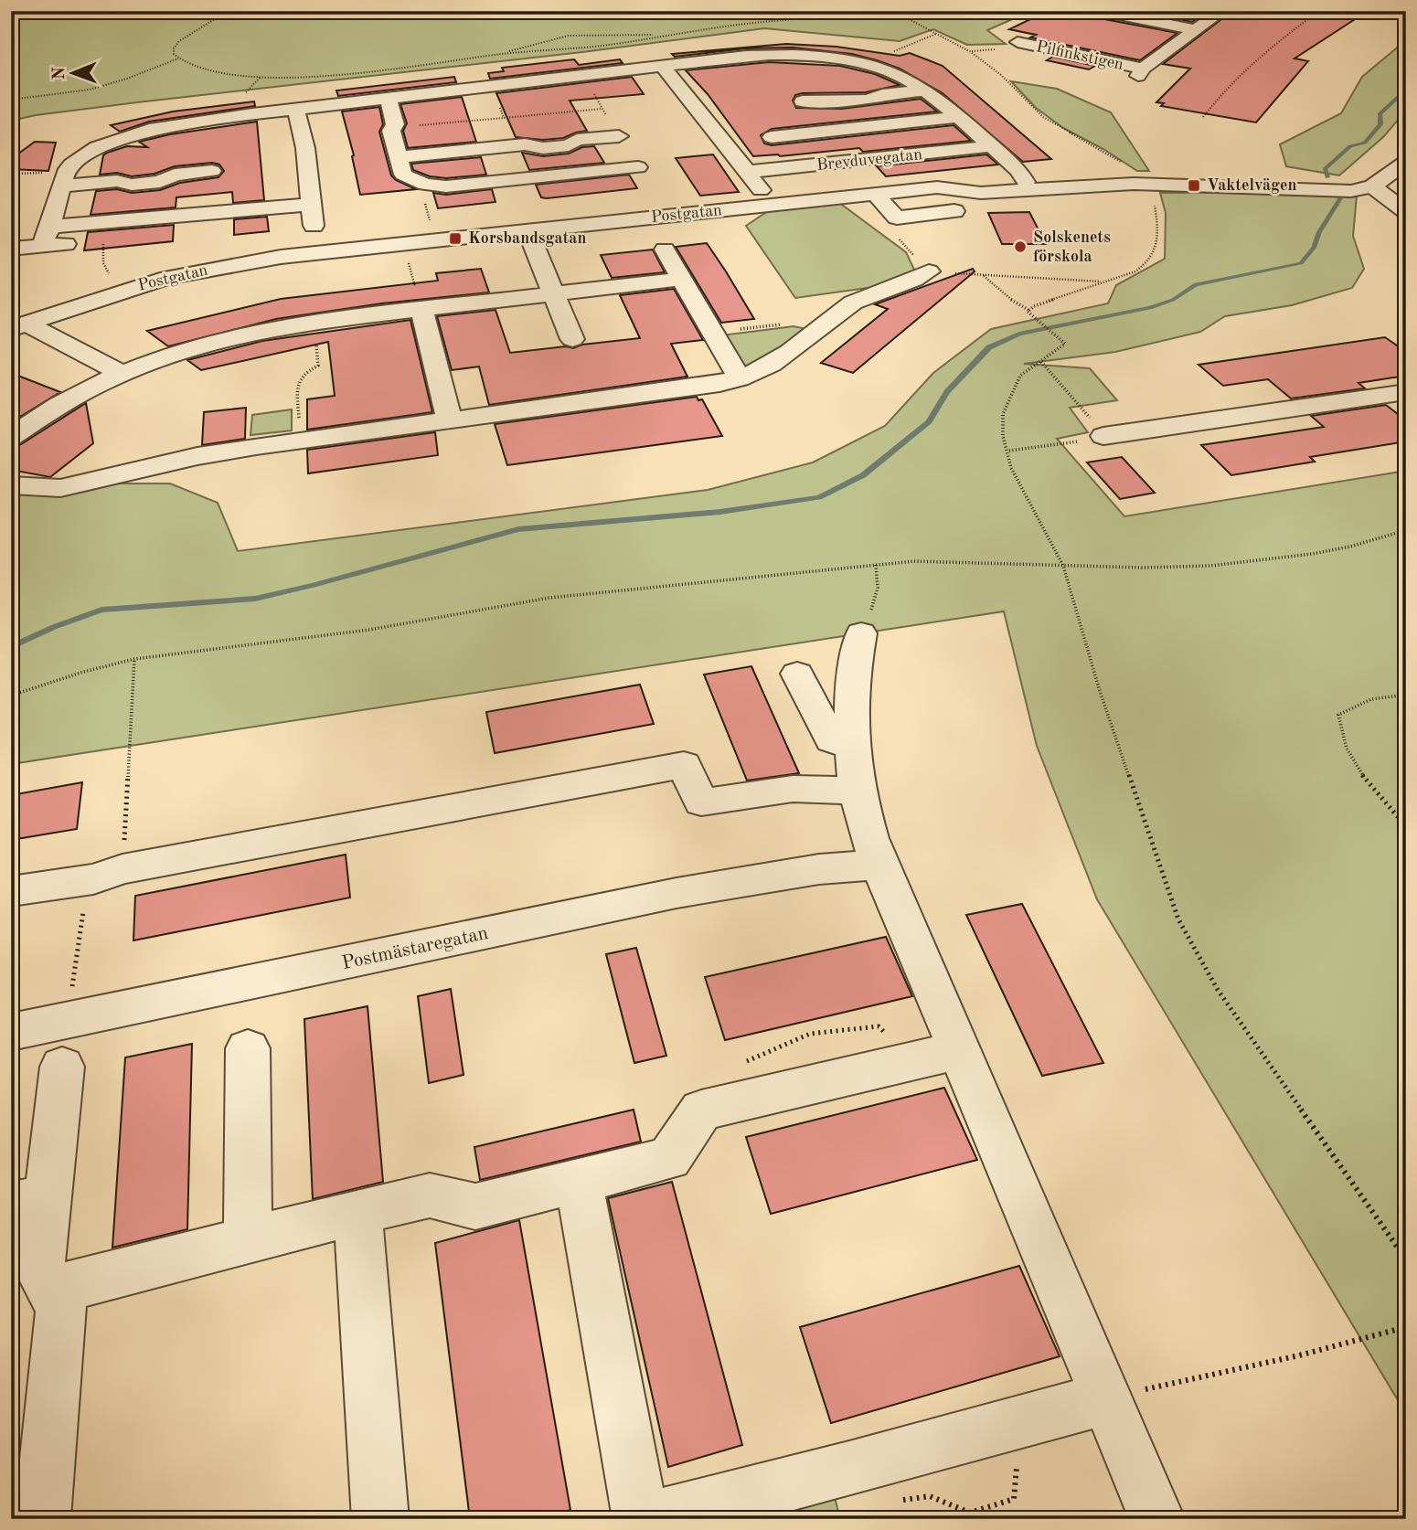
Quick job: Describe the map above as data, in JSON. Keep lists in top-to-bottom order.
{
  "streets": {
    "street": [
      "Pilfinkstigen",
      "Brevduvegatan",
      "Postgatan",
      "Postmästaregatan"
    ]
  },
  "places": {
    "transit": ["Vaktelvägen", "Korsbandsgatan"],
    "other": ["Solskenets förskola"]
  },
  "north": "left"
}
